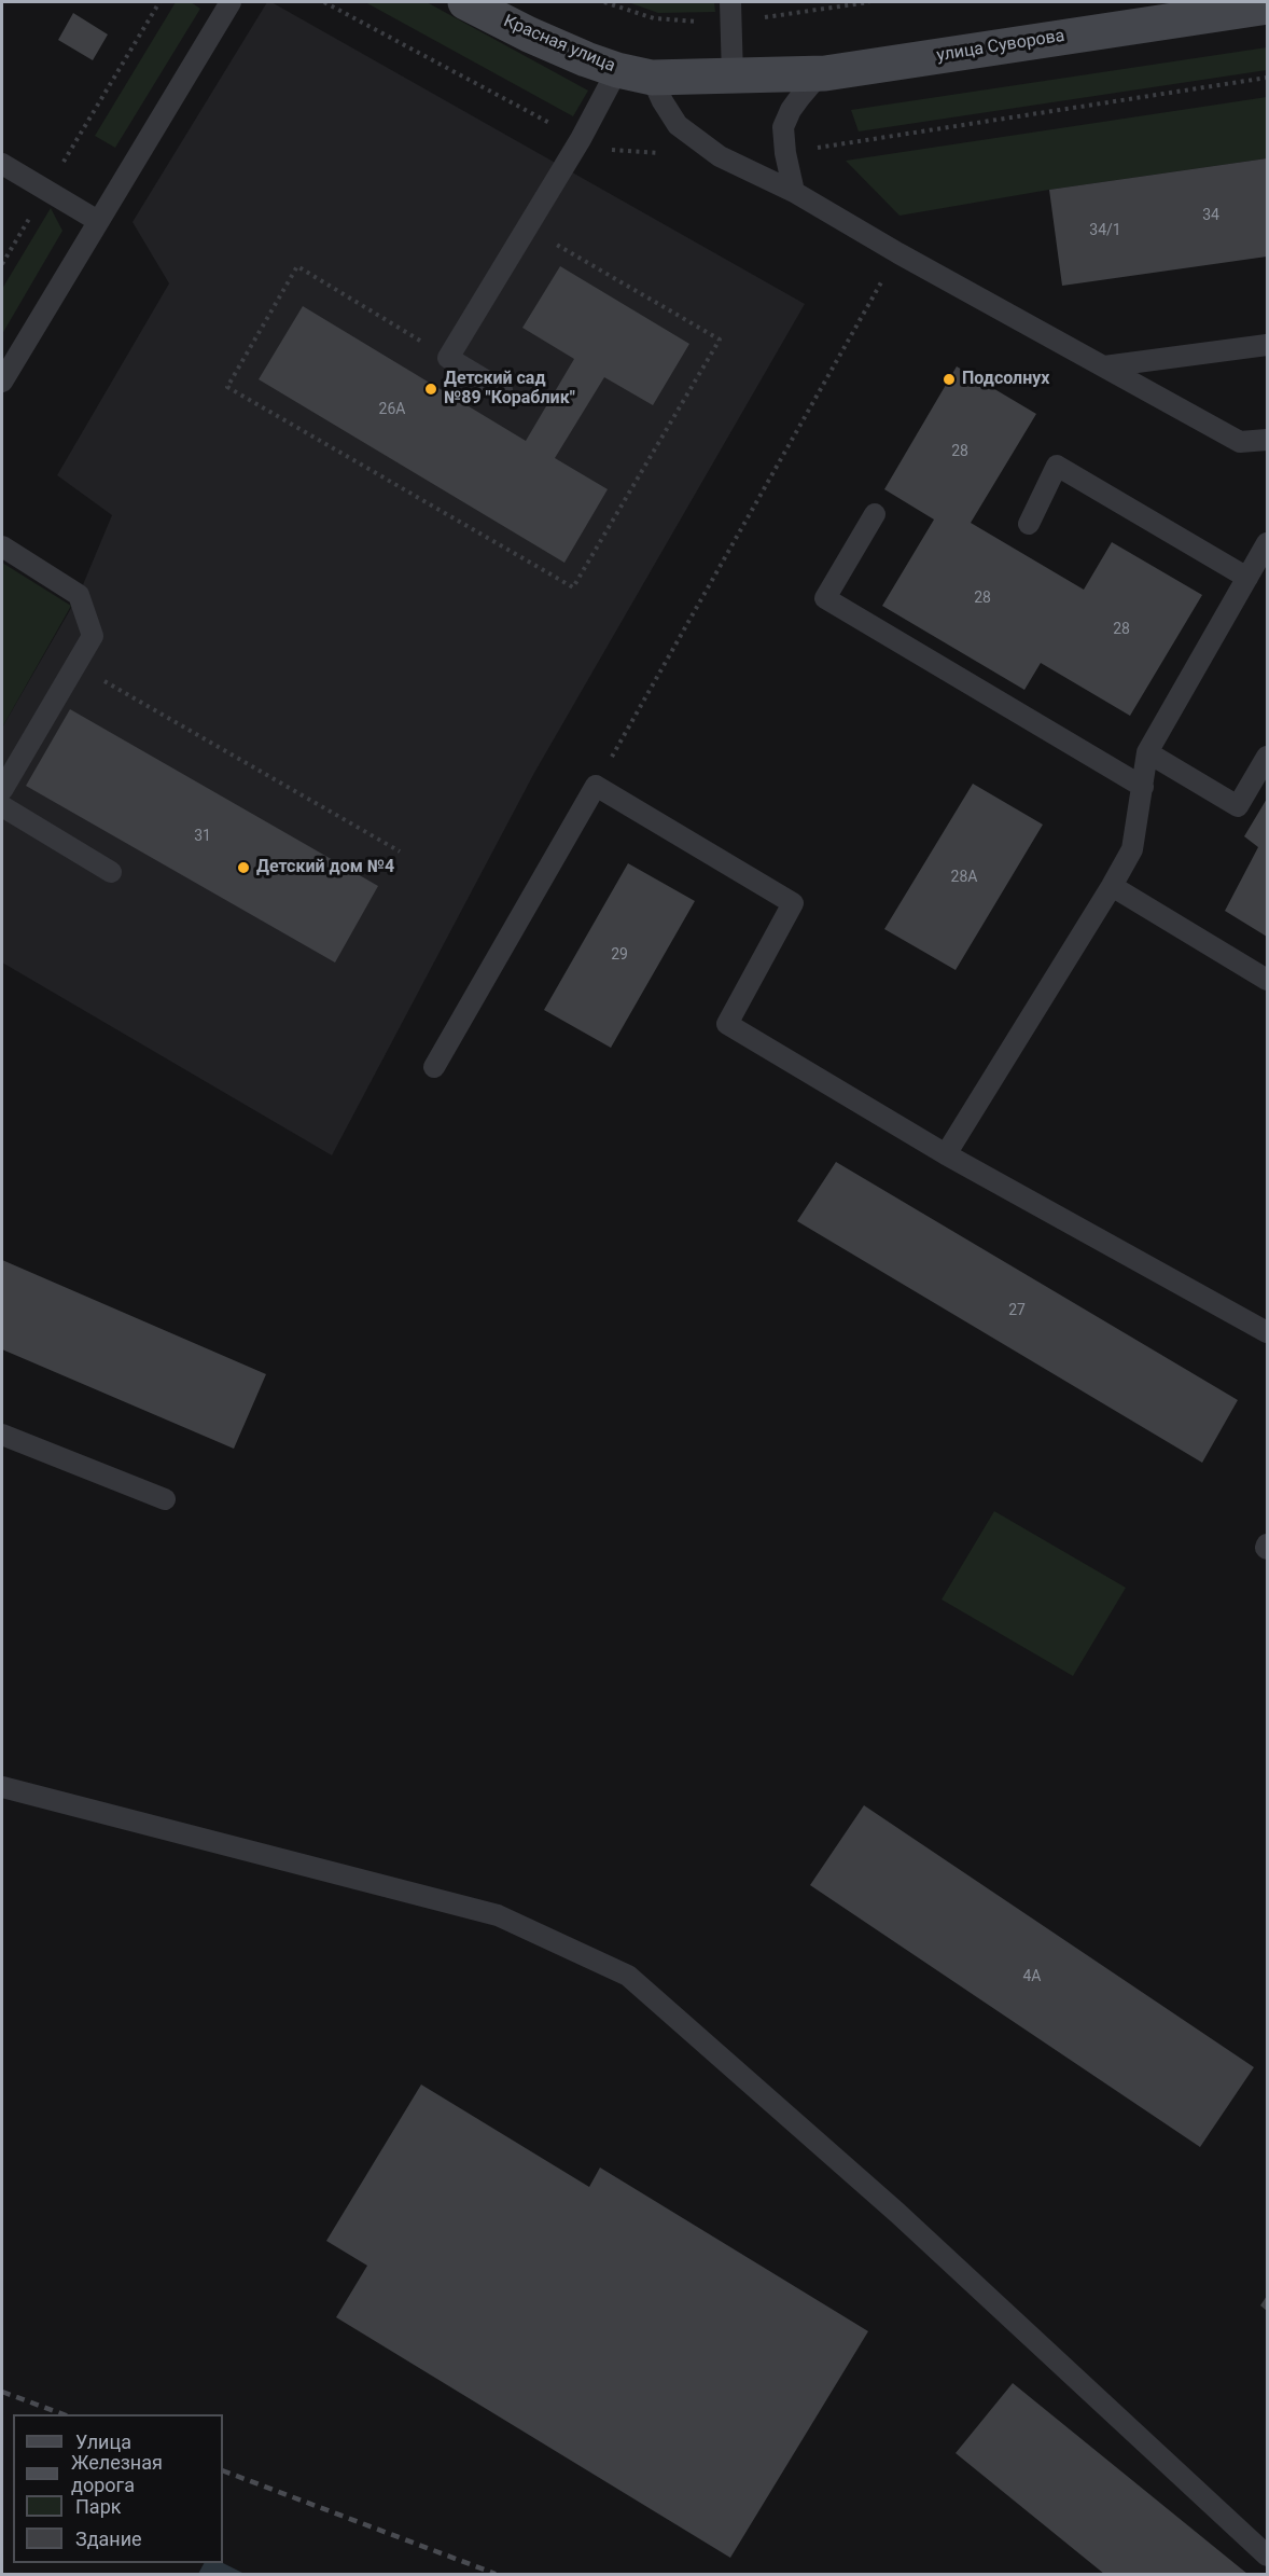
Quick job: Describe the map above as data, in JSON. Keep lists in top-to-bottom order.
{
  "streets": {
    "main road": ["Красная улица", "улица Суворова"]
  },
  "crossings": [
    ["Красная улица", "улица Суворова"]
  ],
  "places": ["Подсолнух", "Детский сад №89 \"Кораблик\"", "Детский дом №4"],
  "house_numbers": [
    "34",
    "34/1",
    "26А",
    "28",
    "28",
    "28",
    "31",
    "28А",
    "29",
    "27",
    "4А"
  ],
  "legend": [
    "Улица",
    "Железная дорога",
    "Парк",
    "Здание"
  ]
}
